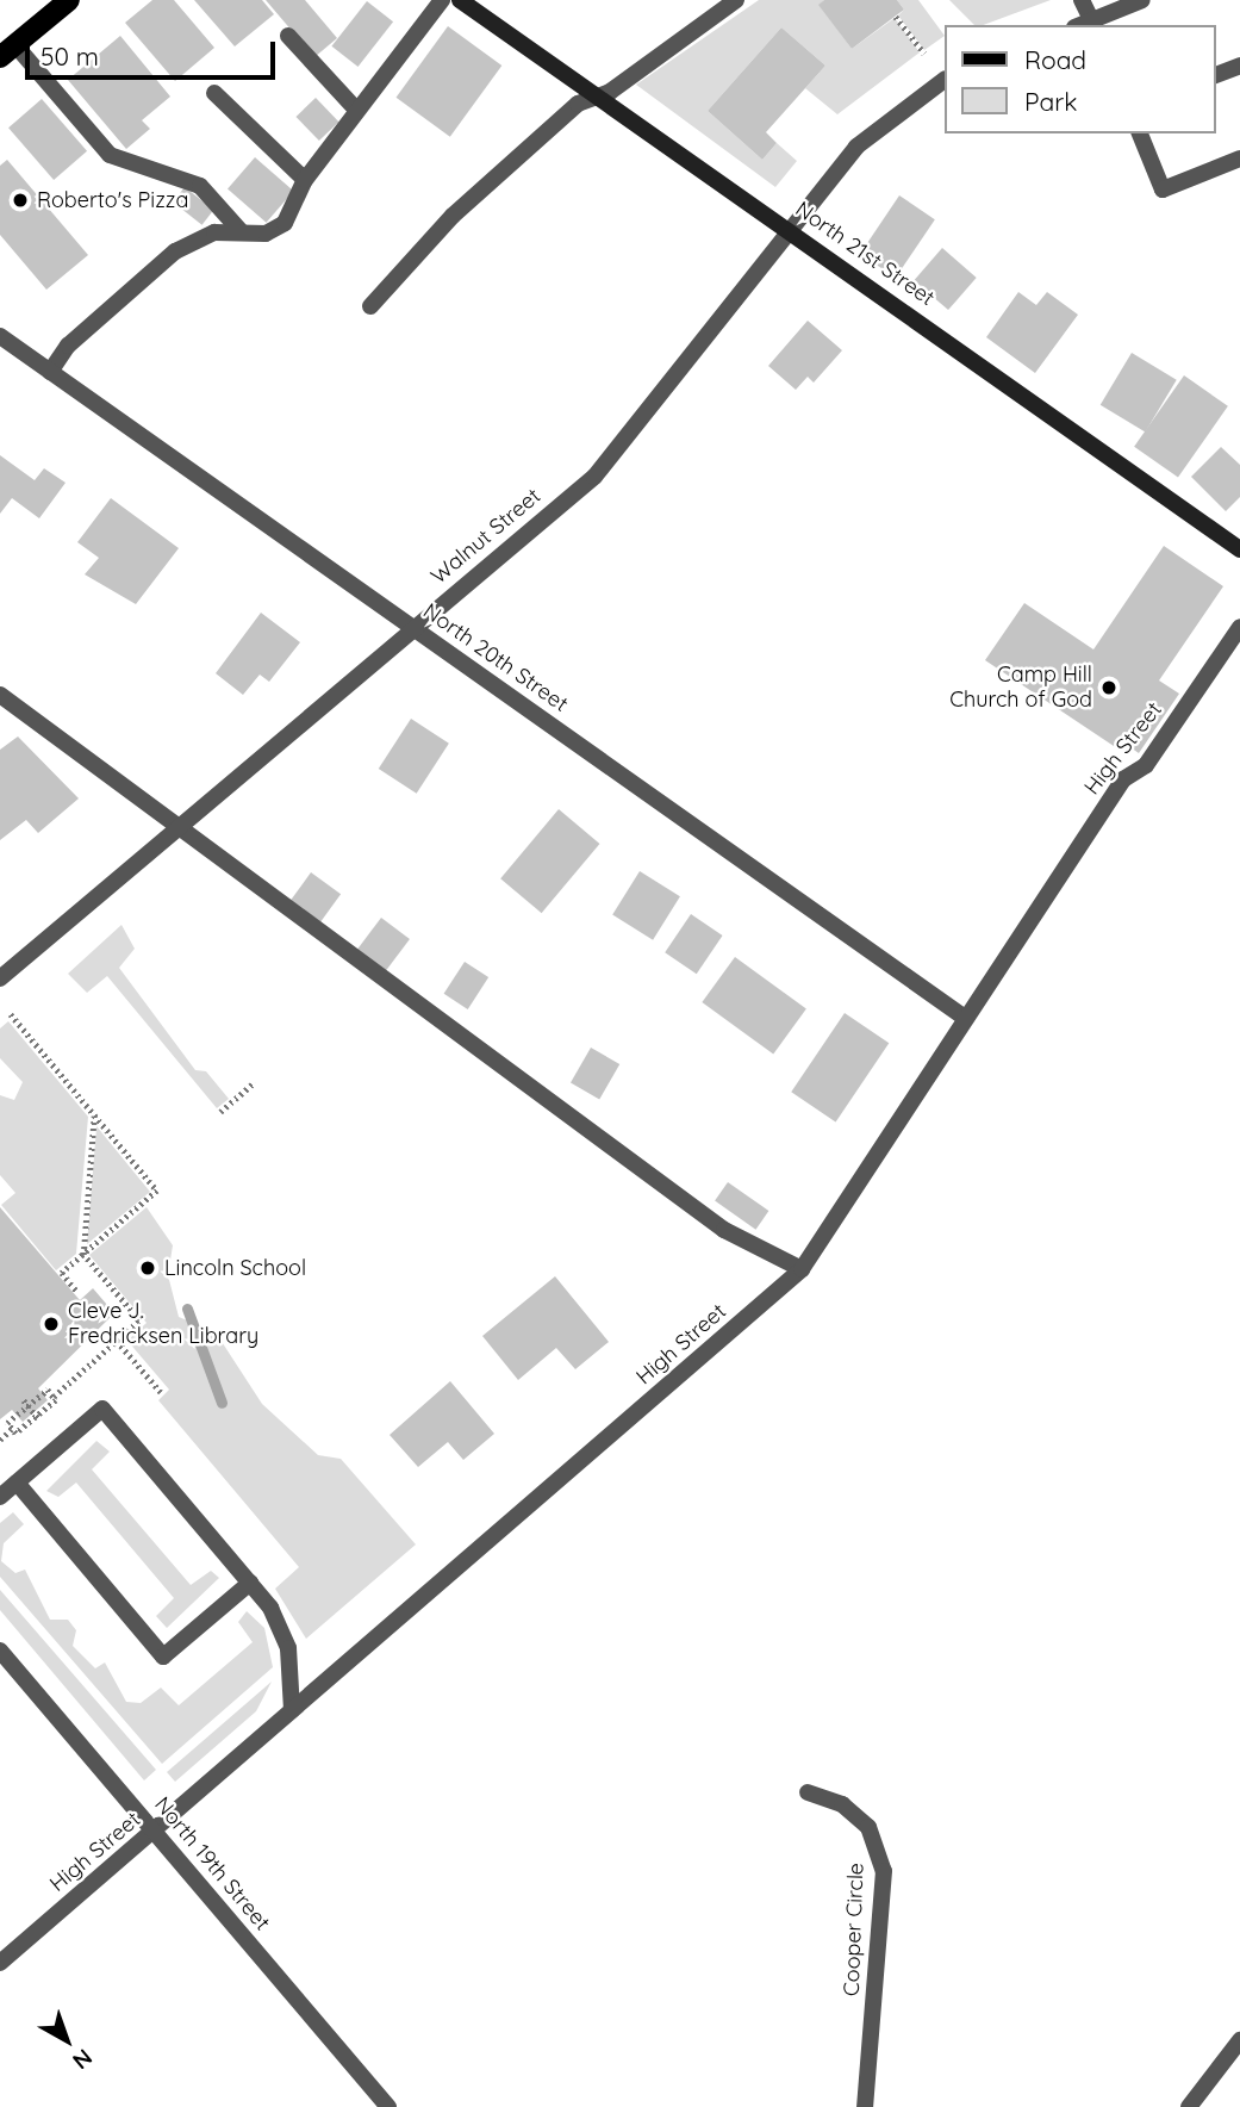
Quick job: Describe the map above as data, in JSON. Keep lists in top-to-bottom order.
{
  "streets": {
    "main road": ["North 21st Street"],
    "street": [
      "Walnut Street",
      "North 20th Street",
      "High Street",
      "North 19th Street",
      "Cooper Circle"
    ]
  },
  "crossings": [
    ["North 21st Street", "Walnut Street"],
    ["Walnut Street", "North 20th Street"],
    ["North 20th Street", "High Street"],
    ["High Street", "North 19th Street"]
  ],
  "places": [
    "Roberto's Pizza",
    "Camp Hill Church of God",
    "Lincoln School",
    "Cleve J. Fredricksen Library"
  ],
  "legend": ["Road", "Park"],
  "scale_bar": "50 m",
  "north": "bottom right"
}
